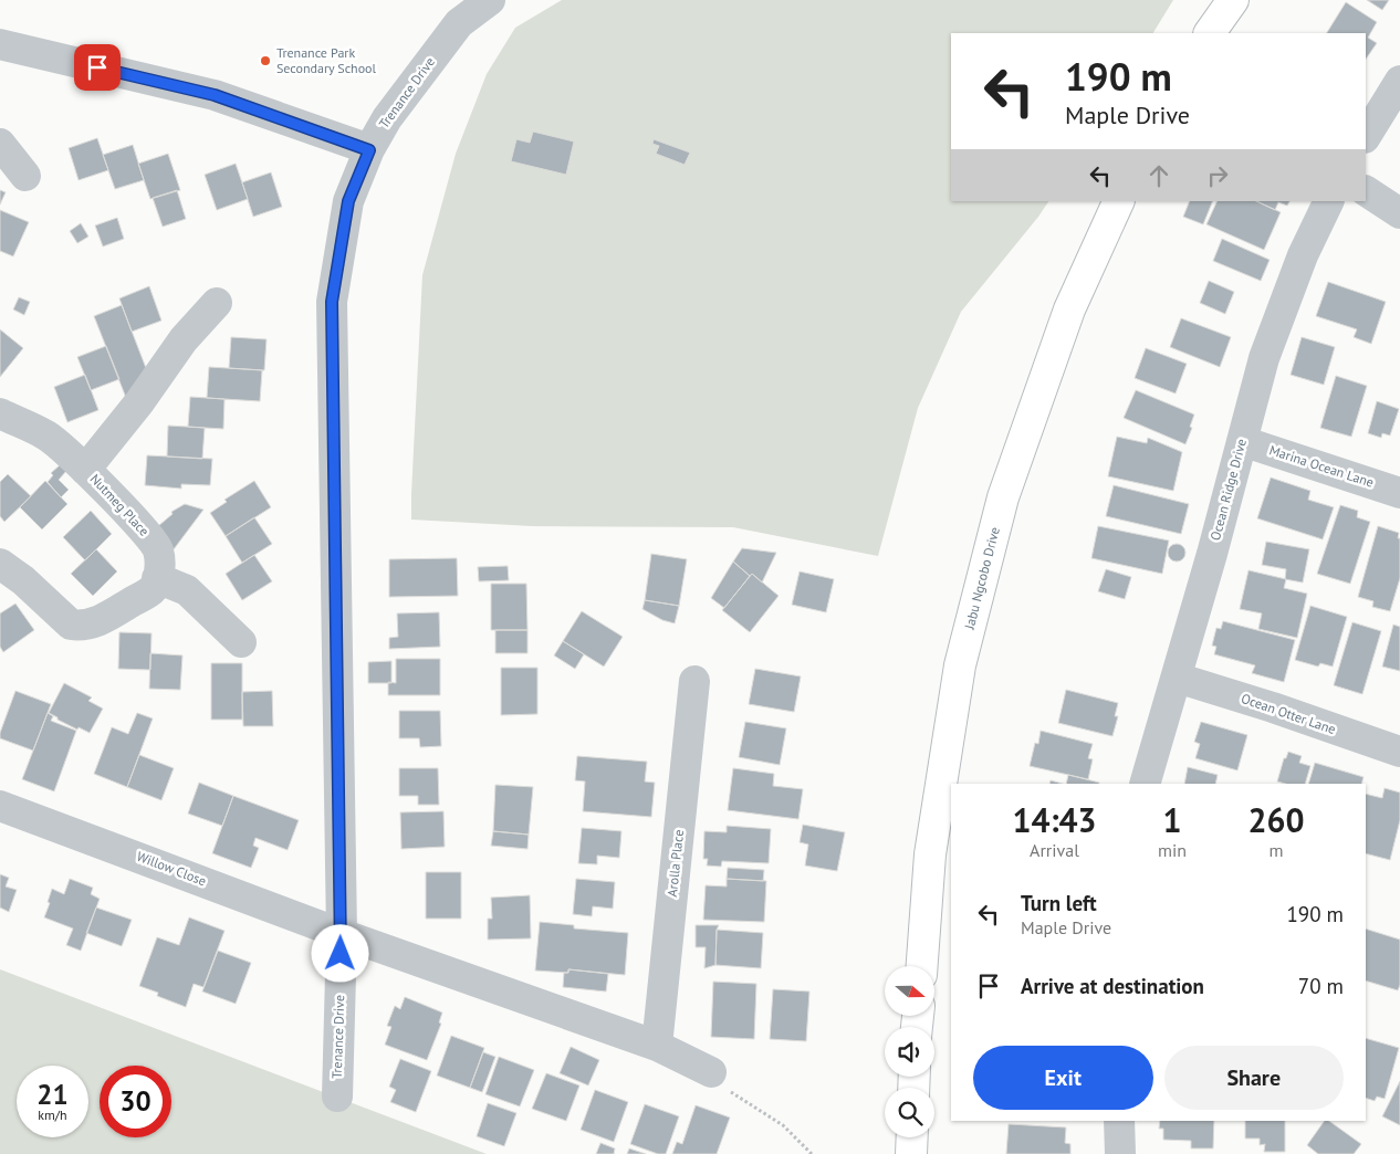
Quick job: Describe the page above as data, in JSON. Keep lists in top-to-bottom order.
{
  "streets": {
    "main road": ["Jabu Ngcobo Drive"],
    "street": [
      "Trenance Drive",
      "Marina Ocean Lane",
      "Ocean Ridge Drive",
      "Nutmeg Place",
      "Ocean Otter Lane",
      "Arolla Place",
      "Willow Close"
    ]
  },
  "crossings": [
    ["Trenance Drive", "Willow Close"],
    ["Marina Ocean Lane", "Ocean Ridge Drive"],
    ["Ocean Ridge Drive", "Ocean Otter Lane"]
  ],
  "places": ["Trenance Park Secondary School"],
  "north": "right",
  "page": {
    "turn": ["190 m", "Maple Drive"],
    "eta": [
      "14:43",
      "Arrival",
      "1",
      "min",
      "260",
      "m"
    ],
    "list": [
      {
        "name": "Turn left",
        "note": "Maple Drive",
        "value": "190 m"
      },
      {
        "name": "Arrive at destination",
        "value": "70 m"
      }
    ],
    "buttons": ["Exit", "Share"],
    "speed": "21 km/h",
    "limit": "30"
  }
}
